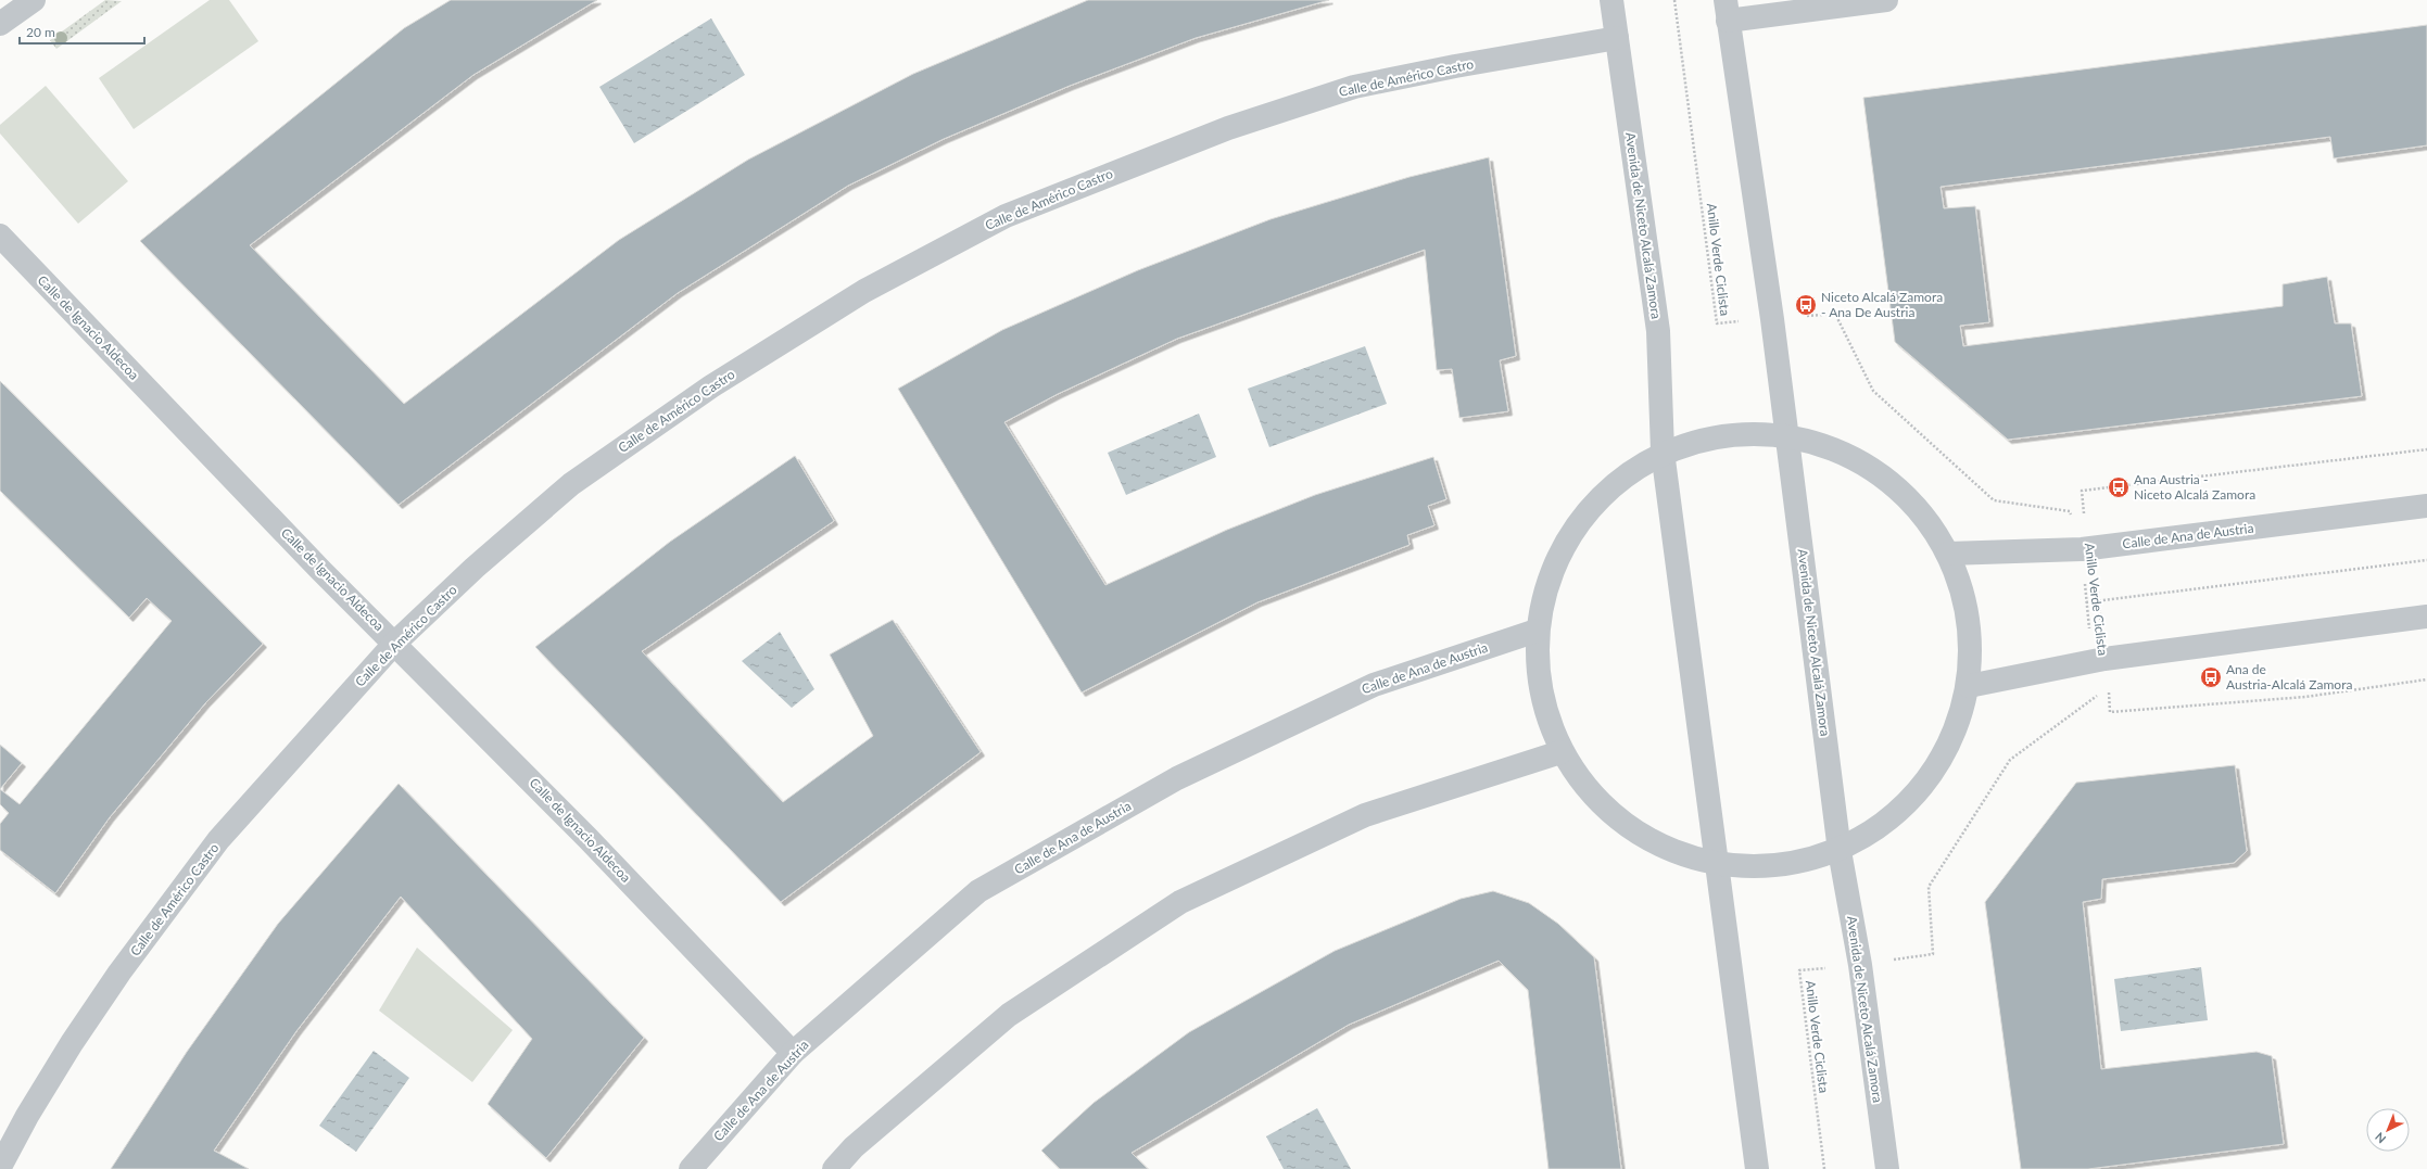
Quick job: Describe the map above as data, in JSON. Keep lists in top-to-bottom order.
{
  "streets": {
    "street": [
      "Calle de Américo Castro",
      "Avenida de Niceto Alcalá Zamora",
      "Calle de Ignacio Aldecoa",
      "Calle de Ana de Austria"
    ],
    "path": ["Anillo Verde Ciclista"]
  },
  "crossings": [
    ["Calle de Américo Castro", "Avenida de Niceto Alcalá Zamora"],
    ["Calle de Américo Castro", "Calle de Ignacio Aldecoa"],
    ["Avenida de Niceto Alcalá Zamora", "Anillo Verde Ciclista"],
    ["Anillo Verde Ciclista", "Calle de Ana de Austria"],
    ["Calle de Ignacio Aldecoa", "Calle de Ana de Austria"]
  ],
  "places": {
    "bus stop": ["Niceto Alcalá Zamora - Ana De Austria", "Ana Austria - Niceto Alcalá Zamora", "Ana de Austria-Alcalá Zamora"]
  },
  "scale_bar": "20 m",
  "north": "bottom left"
}
